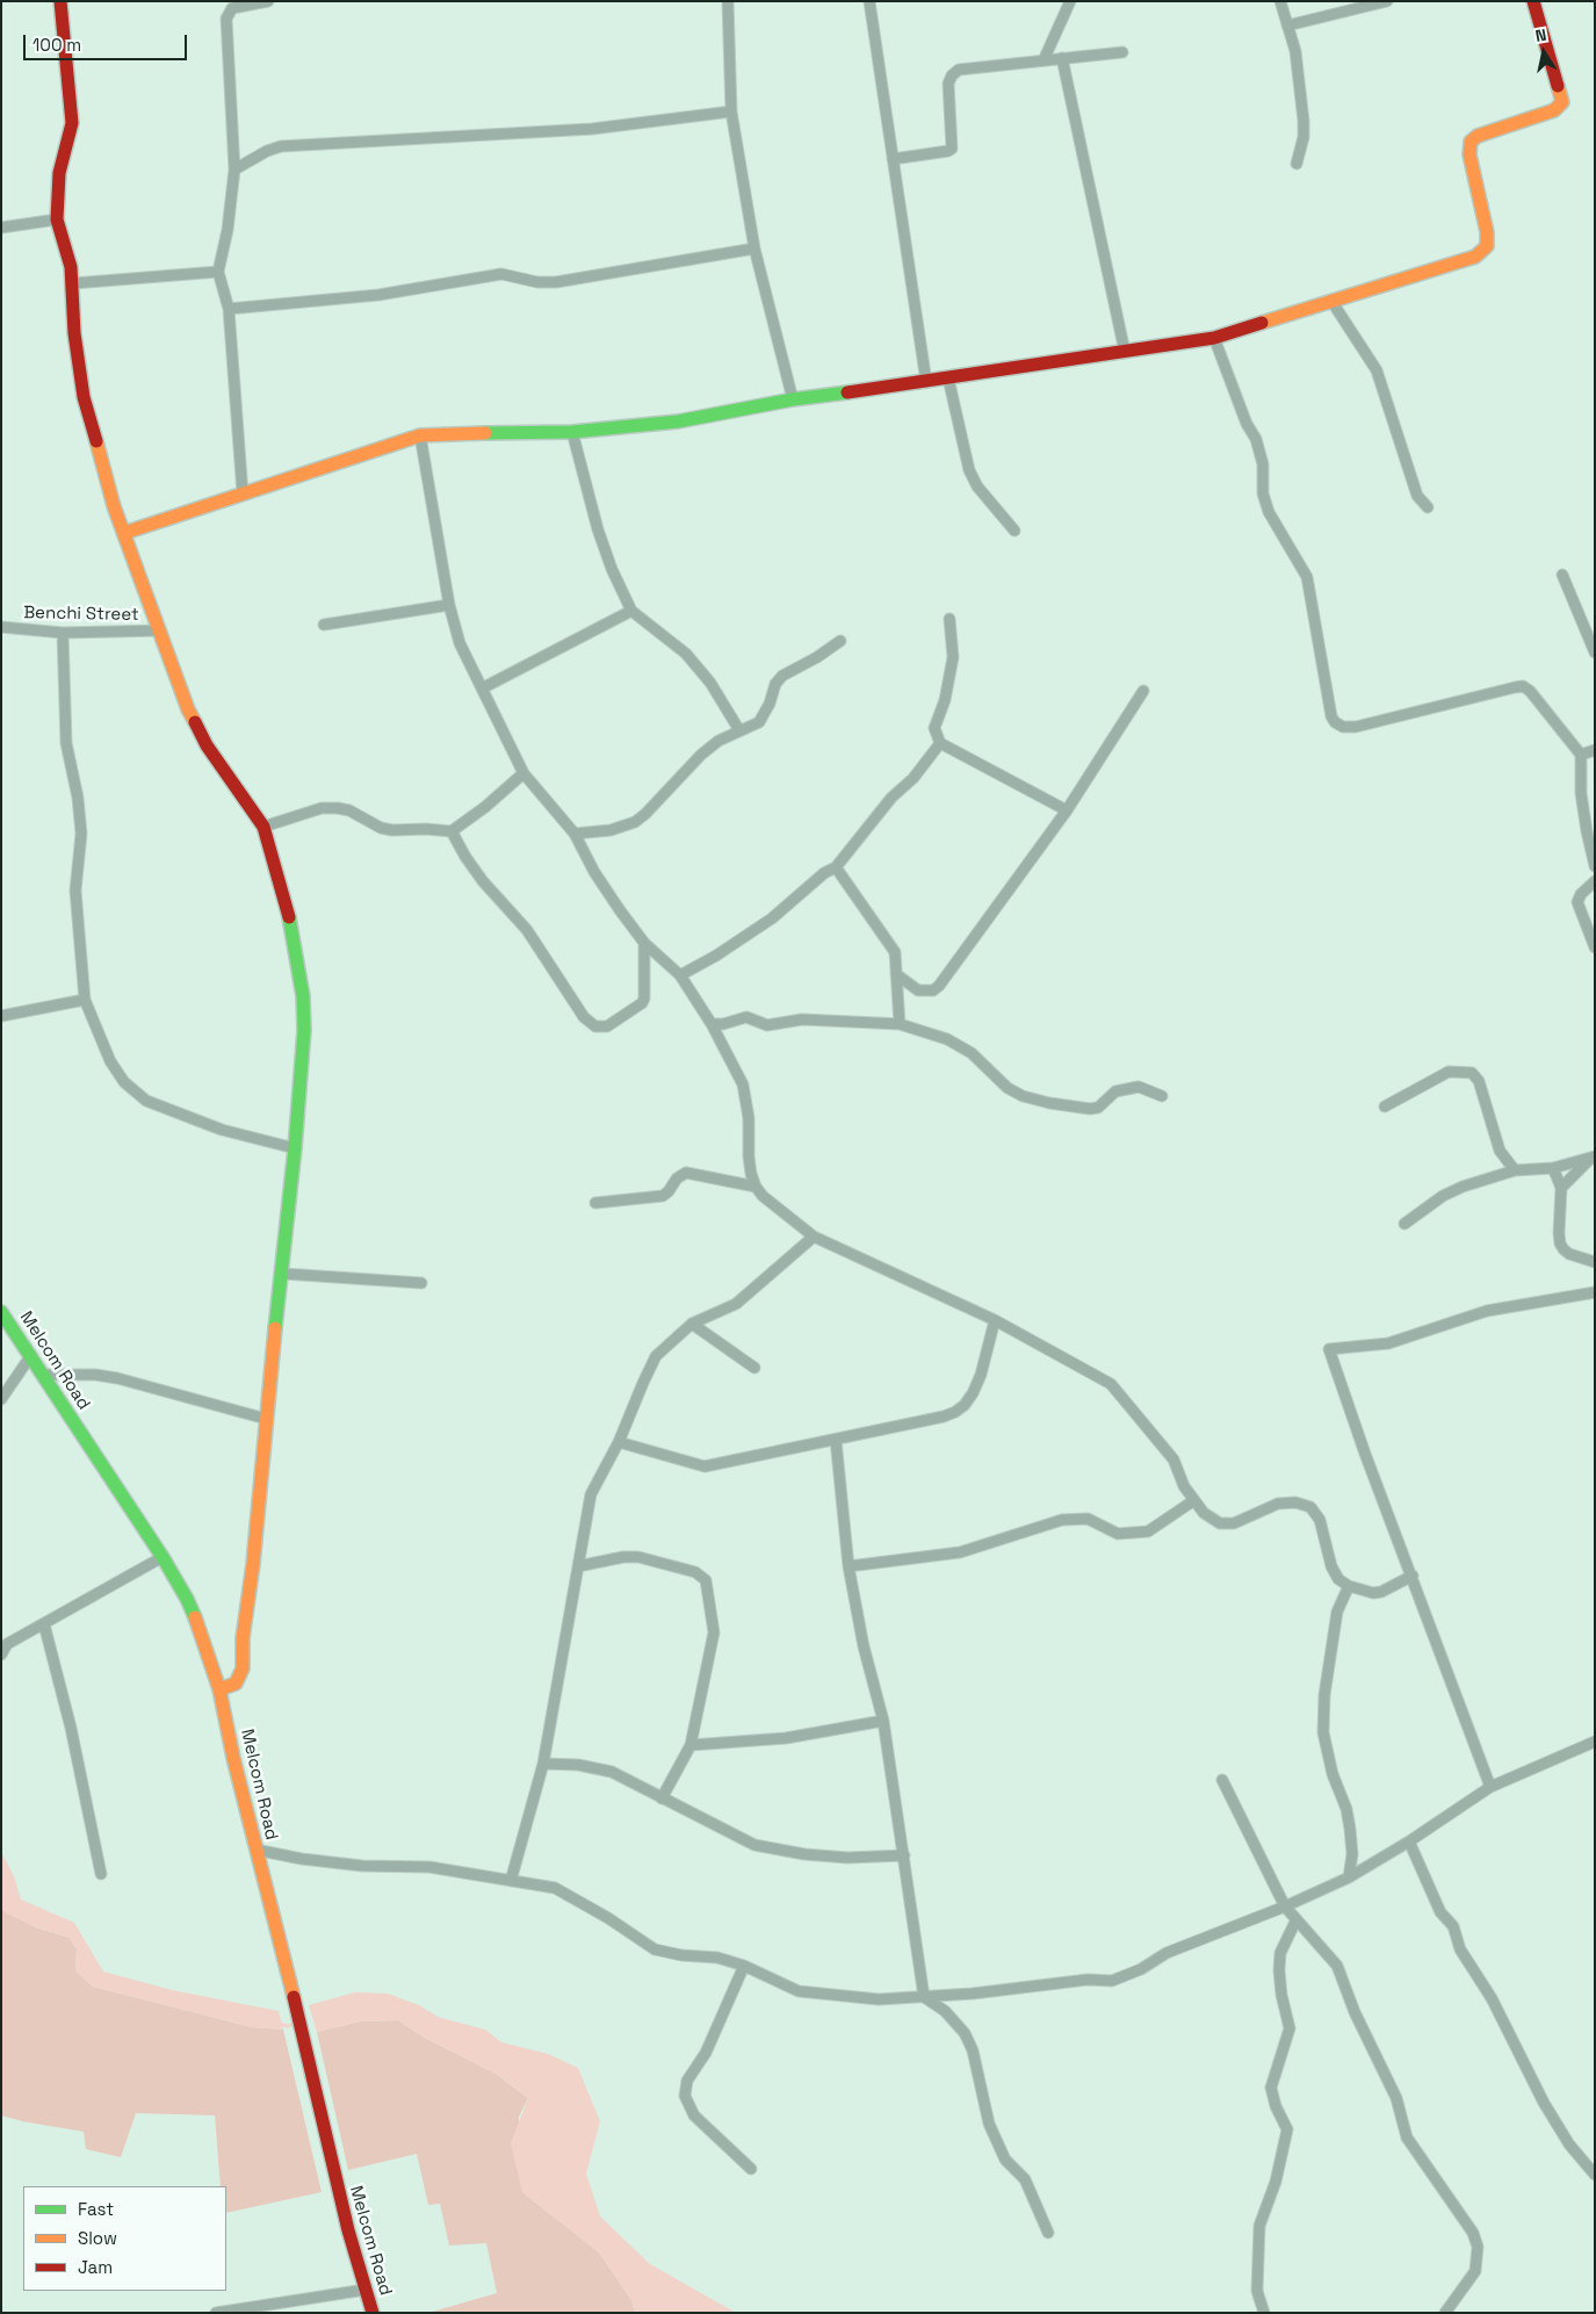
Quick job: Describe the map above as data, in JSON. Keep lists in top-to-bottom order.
{
  "streets": {
    "street": ["Benchi Street", "Melcom Road"]
  },
  "legend": ["Fast", "Slow", "Jam"],
  "scale_bar": "100 m",
  "north": "top"
}
